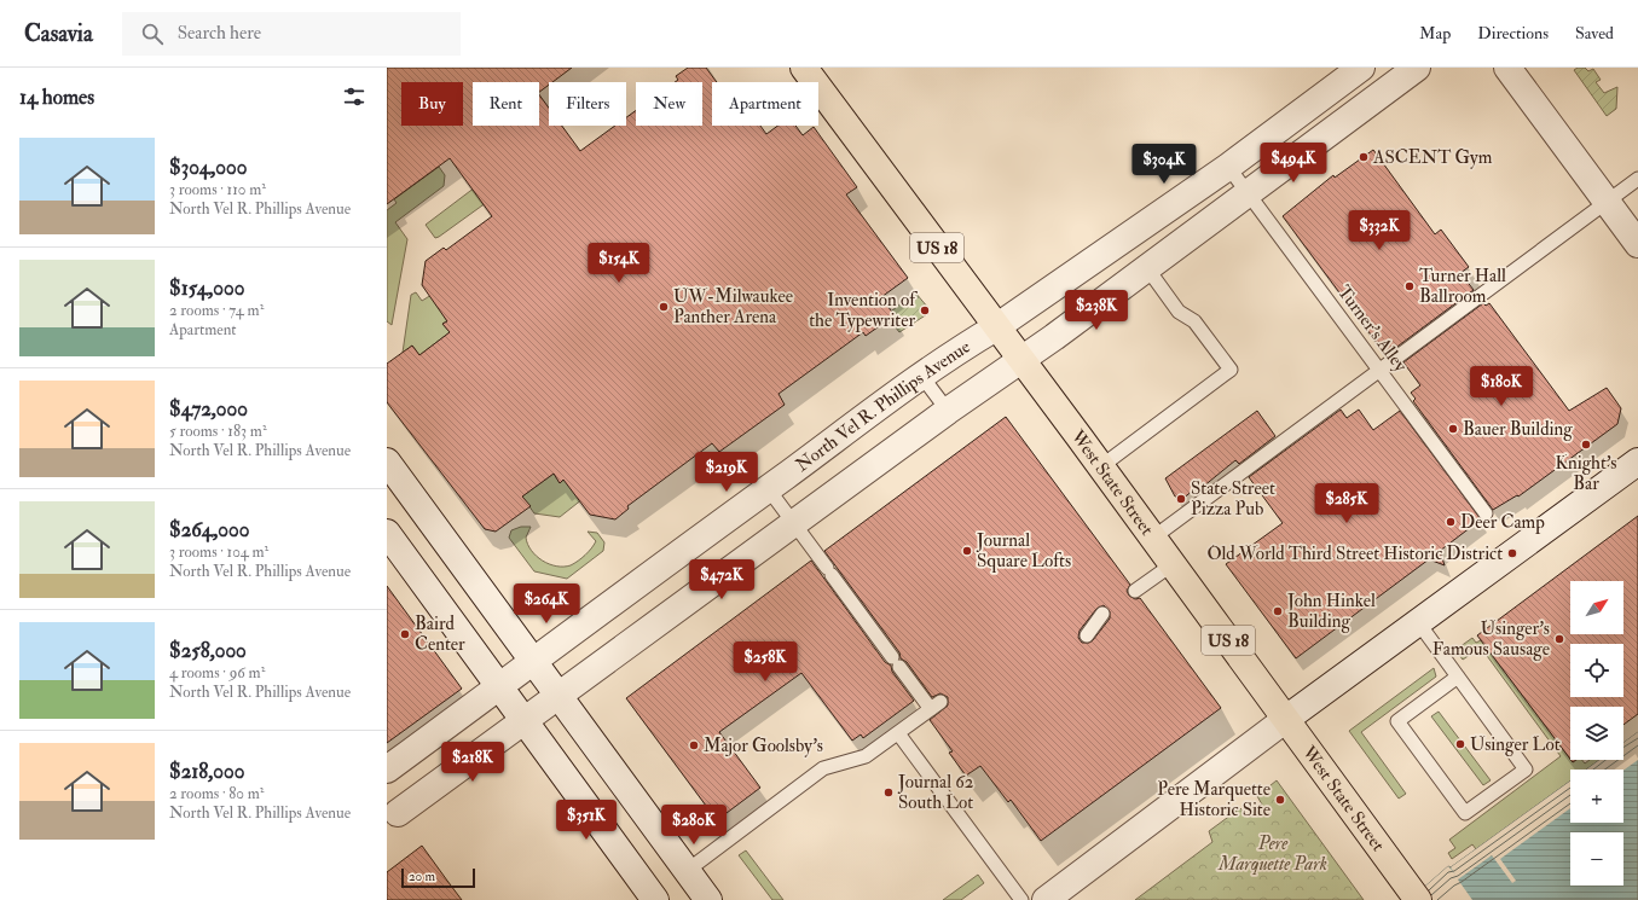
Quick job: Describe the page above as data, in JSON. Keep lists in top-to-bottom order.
{
  "streets": {
    "main road": ["US 18", "West State Street"],
    "street": ["North Vel R. Phillips Avenue"],
    "lane": ["Turner's Alley"]
  },
  "crossings": [
    ["Turner's Alley", "North Vel R. Phillips Avenue"],
    ["North Vel R. Phillips Avenue", "West State Street"]
  ],
  "parks": ["Pere Marquette Park"],
  "places": [
    "ASCENT Gym",
    "Turner Hall Ballroom",
    "UW-Milwaukee Panther Arena",
    "Invention of the Typewriter",
    "Bauer Building",
    "Knight's Bar",
    "State Street Pizza Pub",
    "Deer Camp",
    "Journal Square Lofts",
    "Old World Third Street Historic District",
    "John Hinkel Building",
    "Baird Center",
    "Usinger's Famous Sausage",
    "Usinger Lot",
    "Major Goolsby's",
    "Journal 62 South Lot",
    "Pere Marquette Historic Site"
  ],
  "scale_bar": "20 m",
  "north": "top right",
  "page": {
    "header": "Casavia",
    "search": "Search here",
    "nav": ["Map", "Directions", "Saved"],
    "heading": "14 homes",
    "chip": [
      "Buy",
      "Rent",
      "Filters",
      "New",
      "Apartment"
    ],
    "list": [
      {
        "name": "$304,000",
        "note": "3 rooms · 110 m² · North Vel R. Phillips Avenue"
      },
      {
        "name": "$154,000",
        "note": "2 rooms · 74 m² · Apartment"
      },
      {
        "name": "$472,000",
        "note": "5 rooms · 183 m² · North Vel R. Phillips Avenue"
      },
      {
        "name": "$264,000",
        "note": "3 rooms · 104 m² · North Vel R. Phillips Avenue"
      },
      {
        "name": "$258,000",
        "note": "4 rooms · 96 m² · North Vel R. Phillips Avenue"
      },
      {
        "name": "$218,000",
        "note": "2 rooms · 80 m² · North Vel R. Phillips Avenue"
      }
    ],
    "price": [
      "$494K",
      "$304K",
      "$332K",
      "$154K",
      "$238K",
      "$180K",
      "$219K",
      "$285K",
      "$472K",
      "$264K",
      "$258K",
      "$218K",
      "$351K",
      "$280K"
    ],
    "map_buttons": ["+", "−"],
    "scale": "20 m"
  }
}
